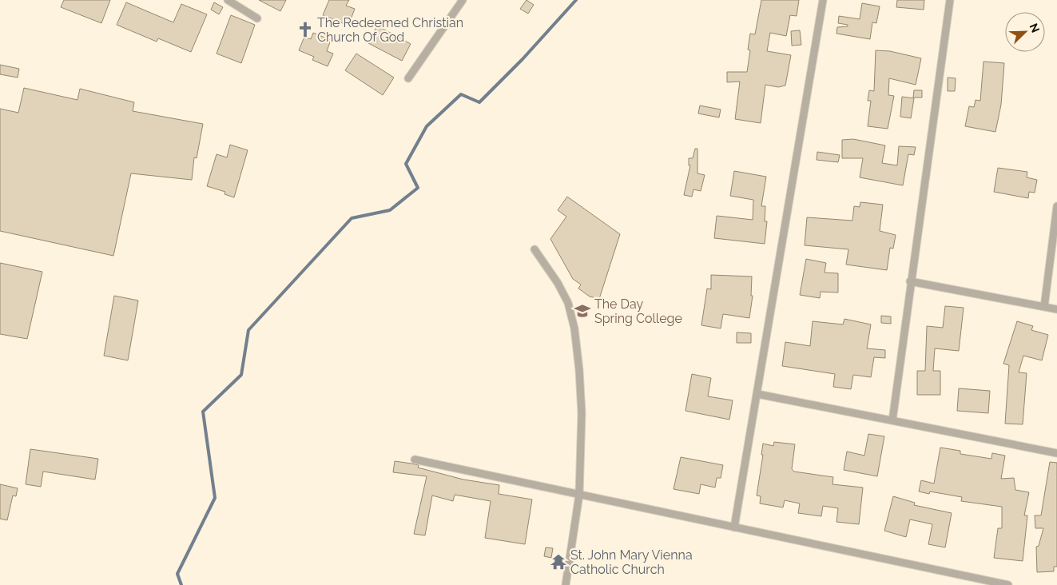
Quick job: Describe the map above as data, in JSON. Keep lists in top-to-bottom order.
{
  "places": {
    "church": ["The Redeemed Christian Church Of God"],
    "school or university": ["The Day Spring College"],
    "temple": ["St. John Mary Vienna Catholic Church"]
  },
  "north": "top right"
}
